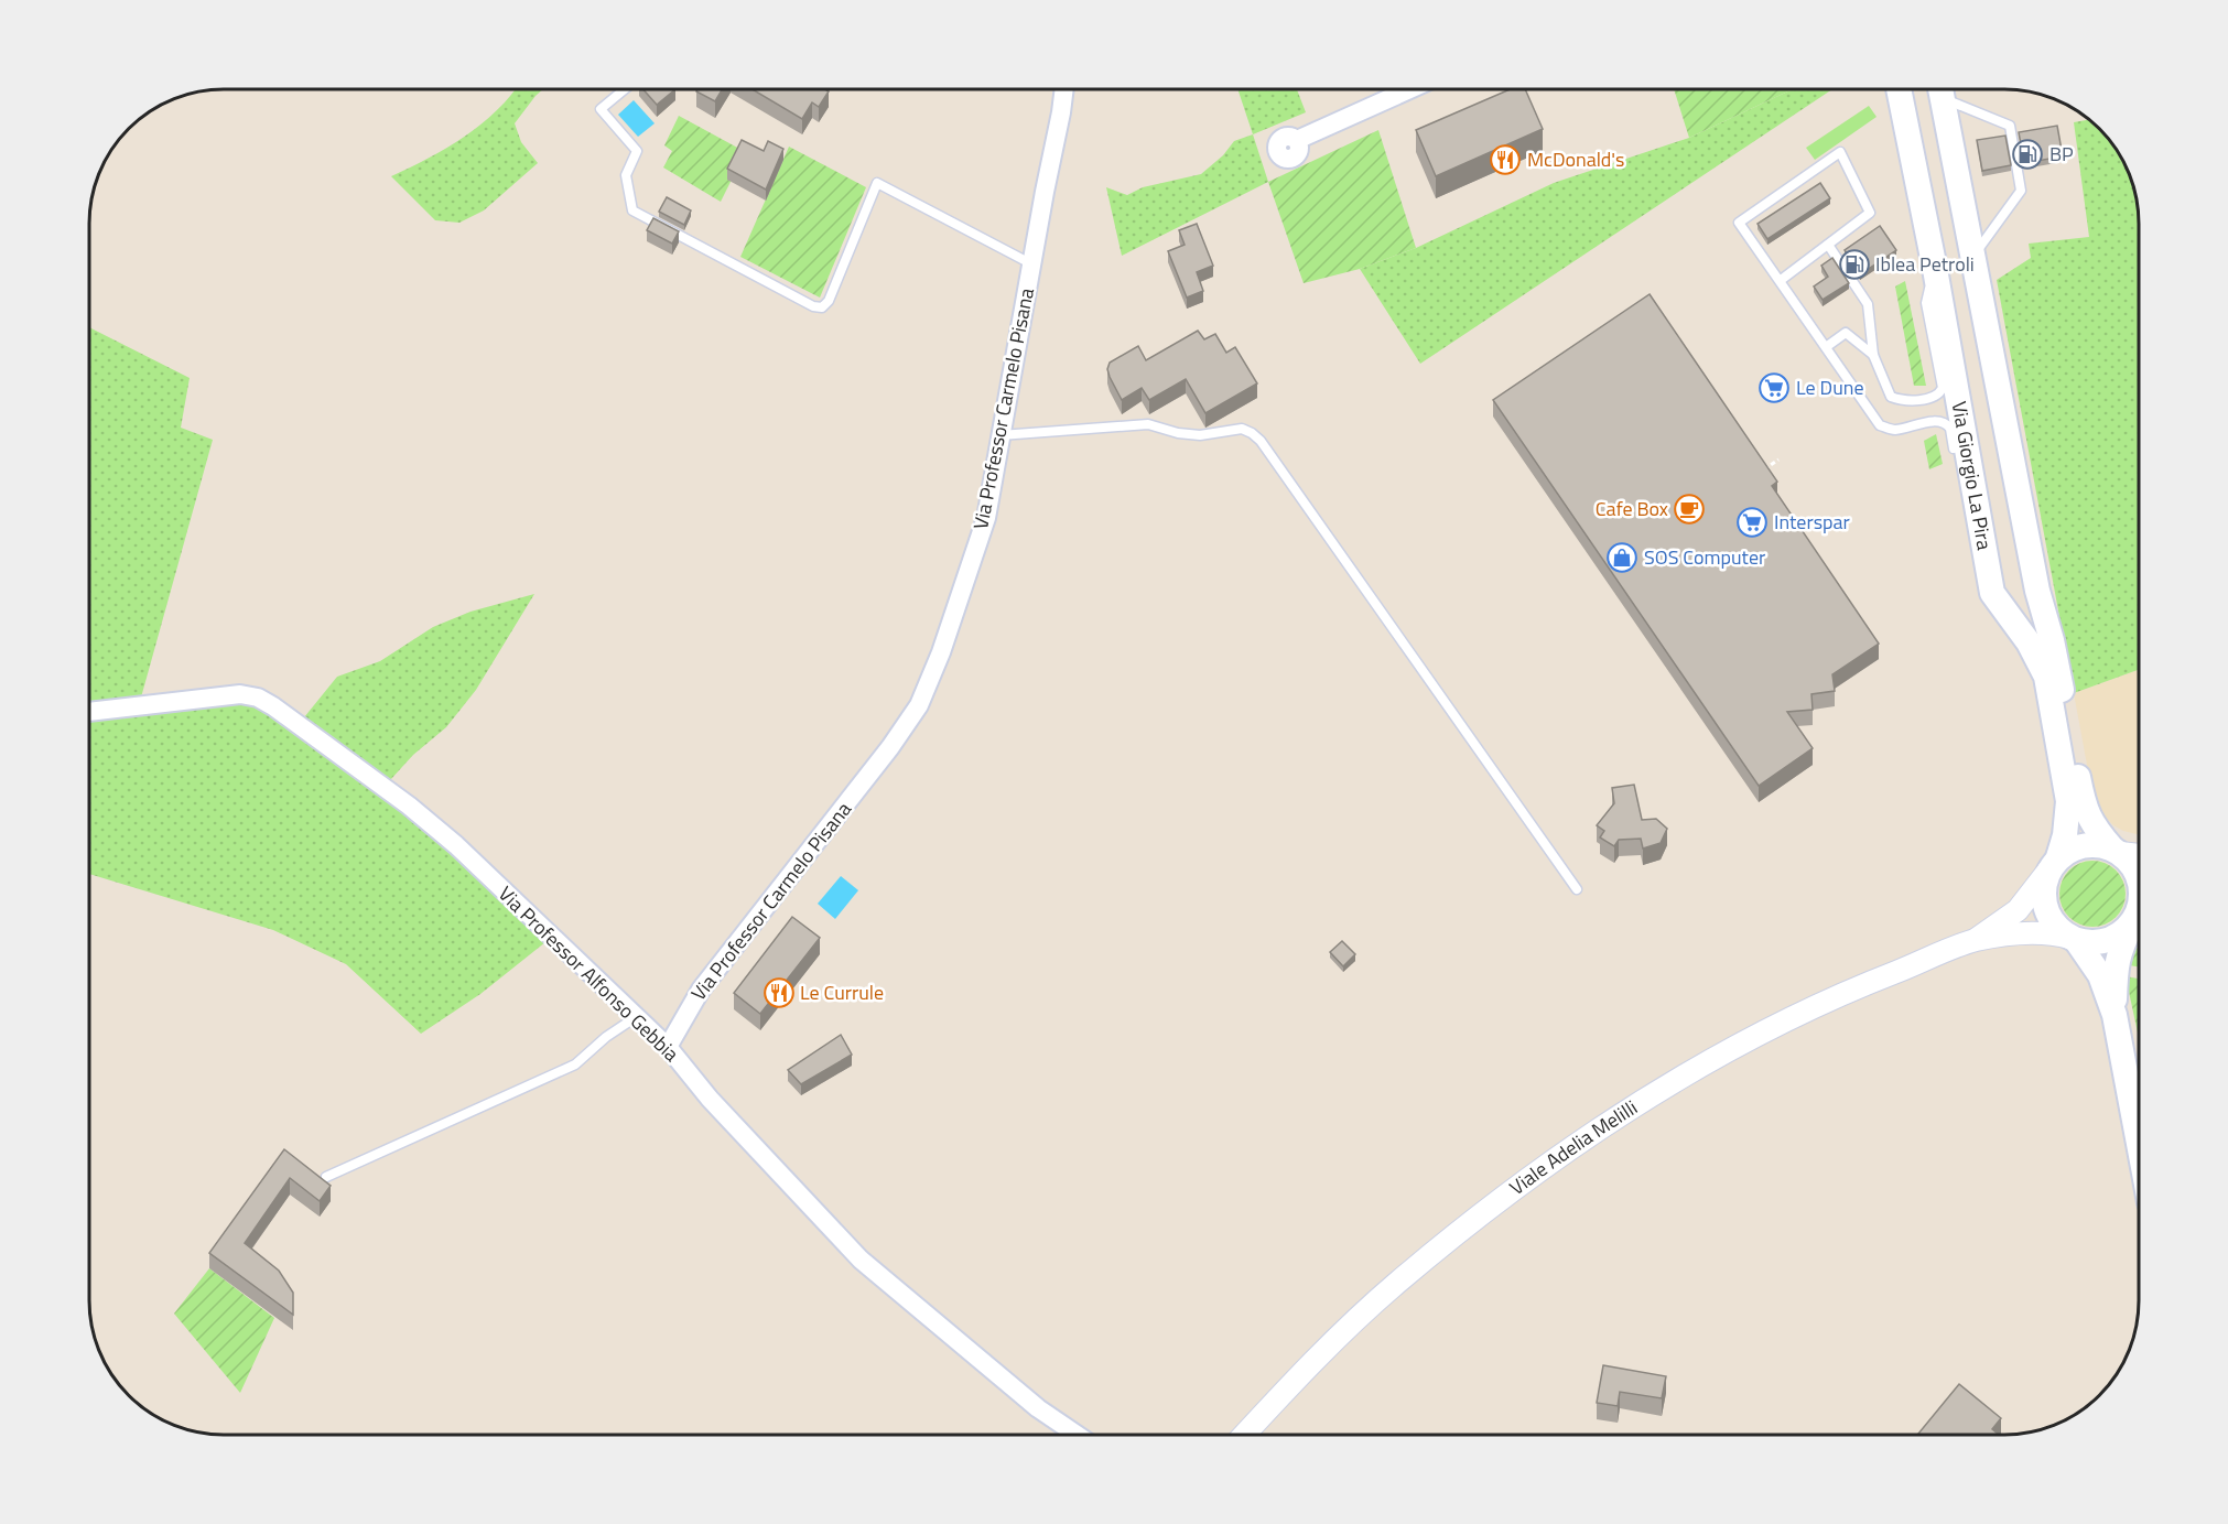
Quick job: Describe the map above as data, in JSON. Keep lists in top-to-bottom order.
{
  "streets": {
    "main road": ["Via Giorgio La Pira"],
    "street": ["Via Professor Carmelo Pisana", "Via Professor Alfonso Gebbia", "Viale Adelia Melilli"]
  },
  "crossings": [
    ["Via Professor Carmelo Pisana", "Via Professor Alfonso Gebbia"]
  ],
  "places": {
    "fuel station": ["BP", "Iblea Petroli"],
    "restaurant": ["McDonald's", "Le Currule"],
    "supermarket": ["Le Dune", "Interspar"],
    "cafe": ["Cafe Box"],
    "shop": ["SOS Computer"]
  }
}
